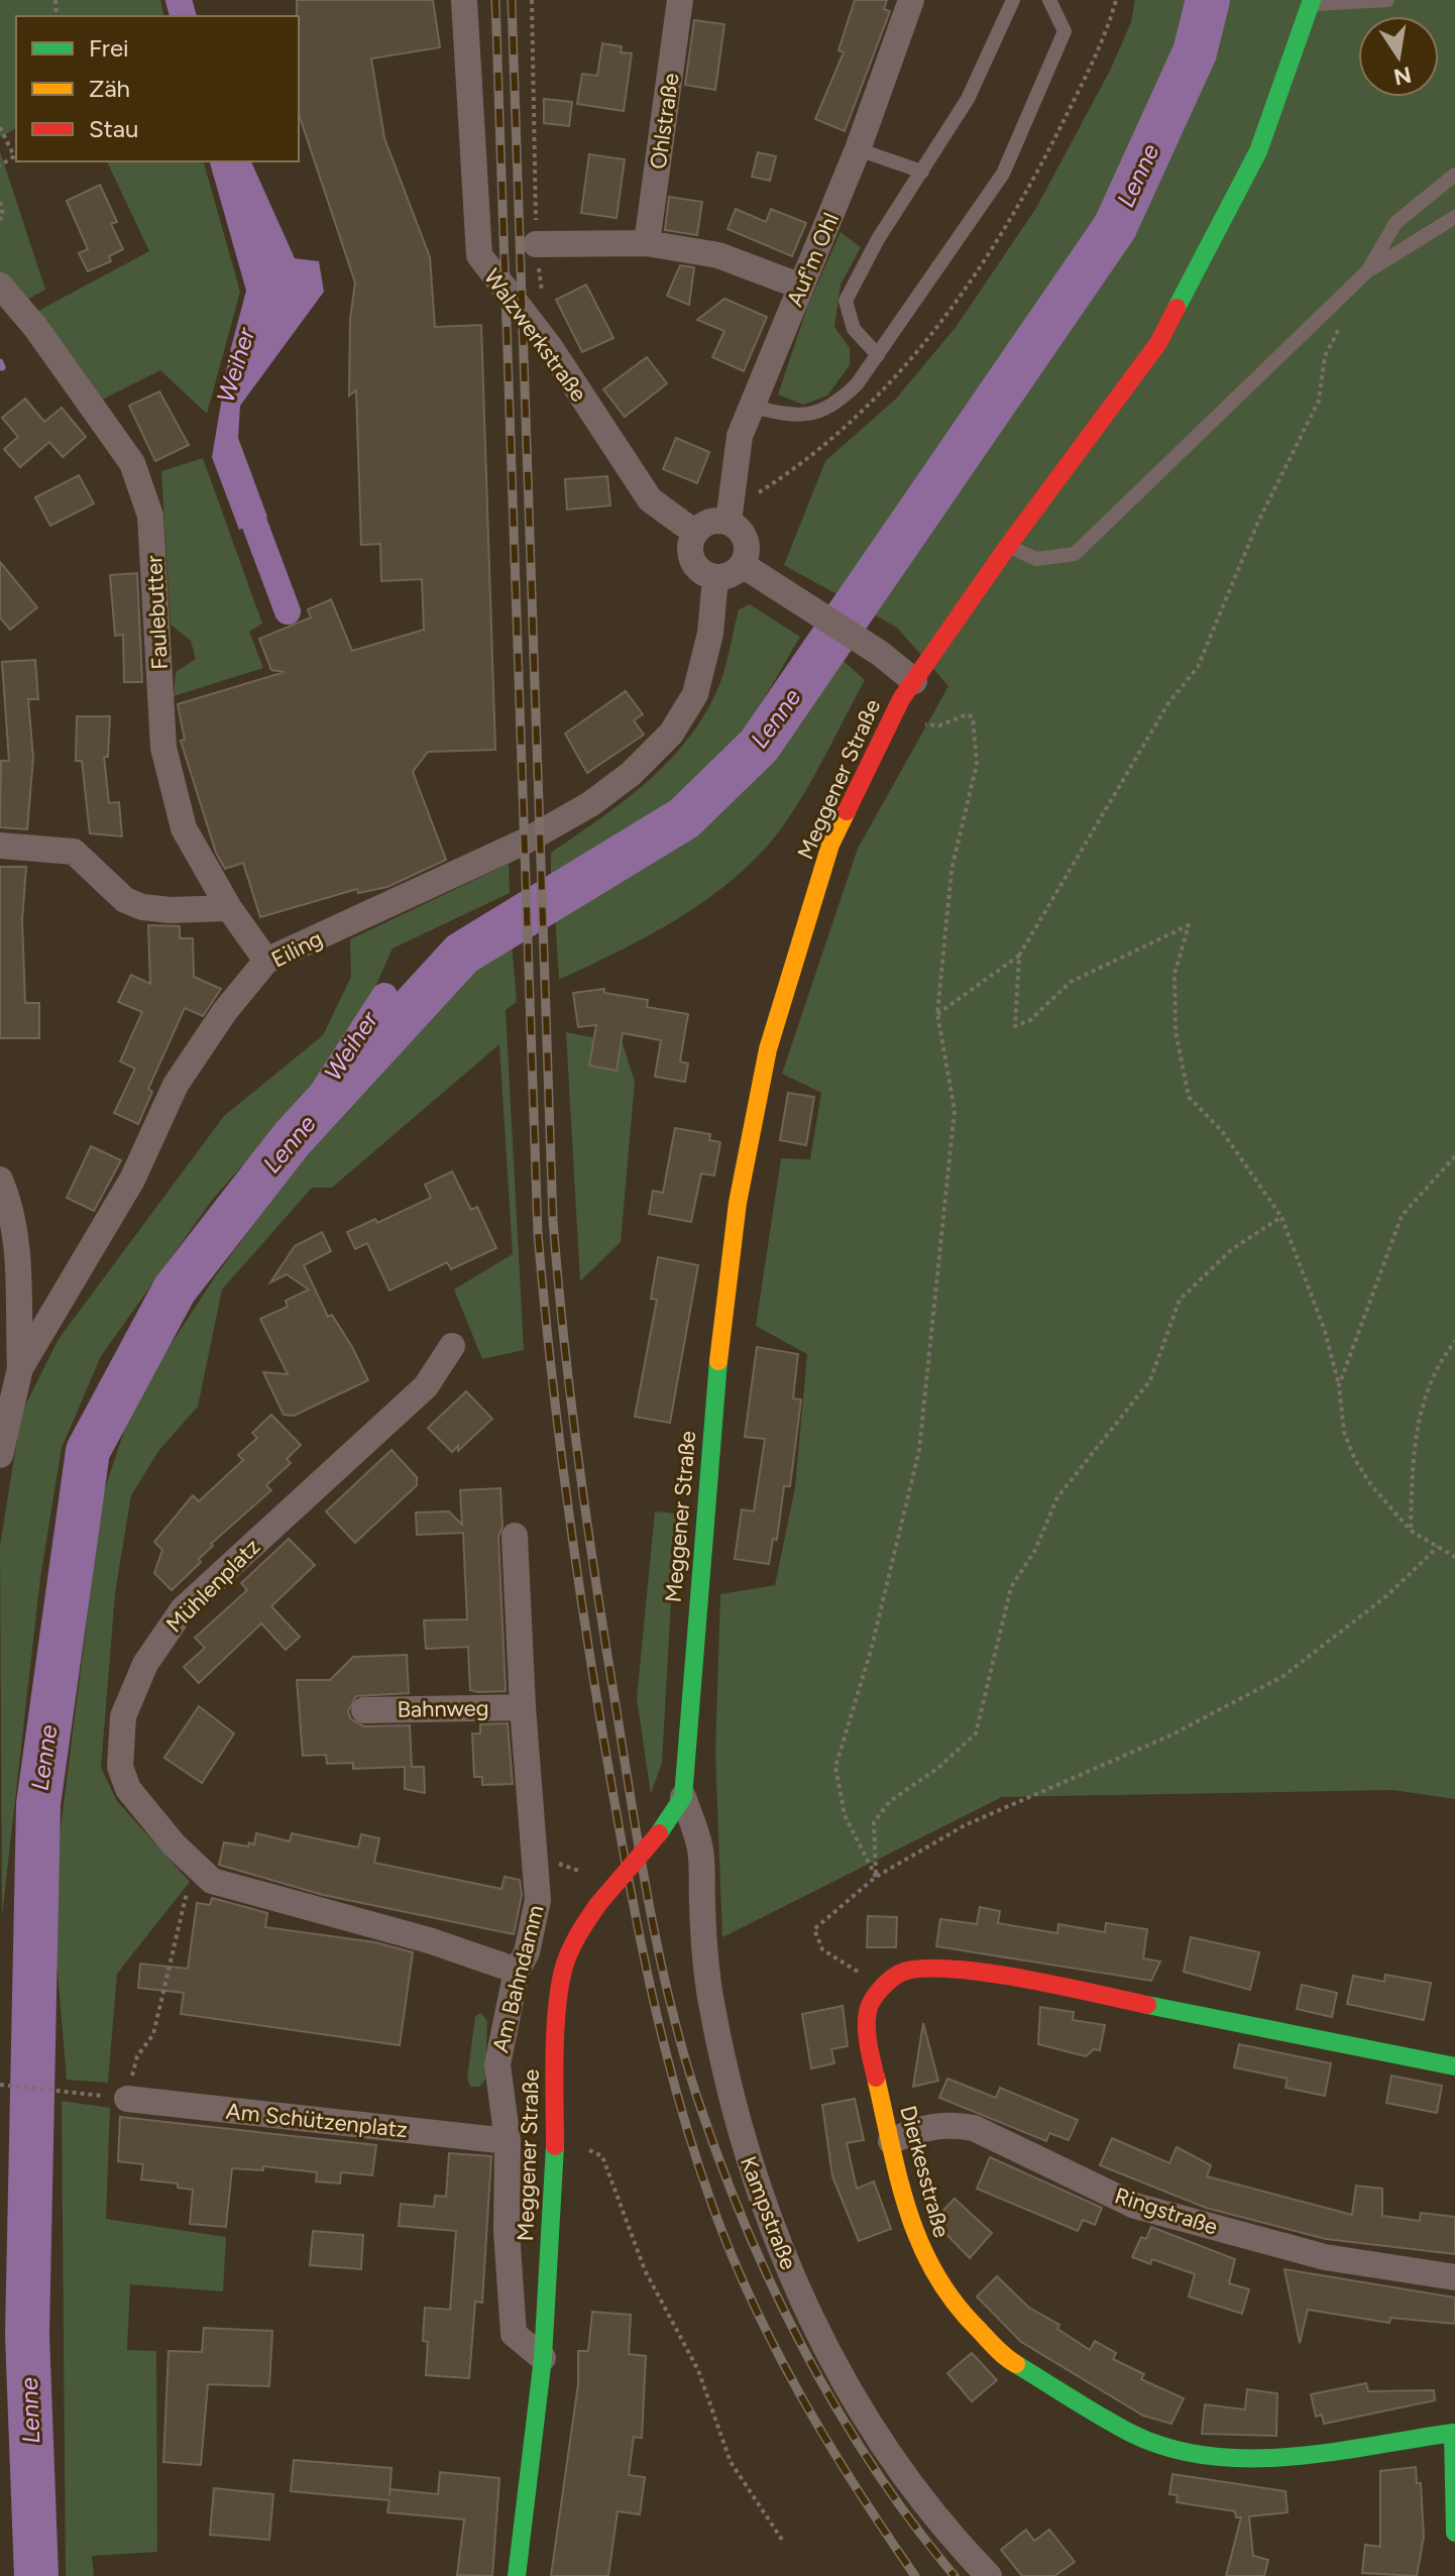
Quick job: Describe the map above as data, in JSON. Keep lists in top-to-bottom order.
{
  "streets": {
    "main road": ["Meggener Straße", "Dierkesstraße"],
    "street": [
      "Ohlstraße",
      "Auf'm Ohl",
      "Walzwerkstraße",
      "Faulebutter",
      "Eiling",
      "Mühlenplatz",
      "Bahnweg",
      "Am Bahndamm",
      "Am Schützenplatz",
      "Ringstraße",
      "Kampstraße"
    ]
  },
  "crossings": [
    ["Auf'm Ohl", "Walzwerkstraße"],
    ["Auf'm Ohl", "Eiling"],
    ["Walzwerkstraße", "Eiling"],
    ["Faulebutter", "Eiling"],
    ["Meggener Straße", "Am Bahndamm"],
    ["Meggener Straße", "Kampstraße"],
    ["Mühlenplatz", "Am Bahndamm"],
    ["Bahnweg", "Am Bahndamm"],
    ["Am Bahndamm", "Am Schützenplatz"],
    ["Dierkesstraße", "Ringstraße"]
  ],
  "water": ["Lenne", "Weiher"],
  "legend": ["Frei", "Zäh", "Stau"],
  "north": "bottom"
}
